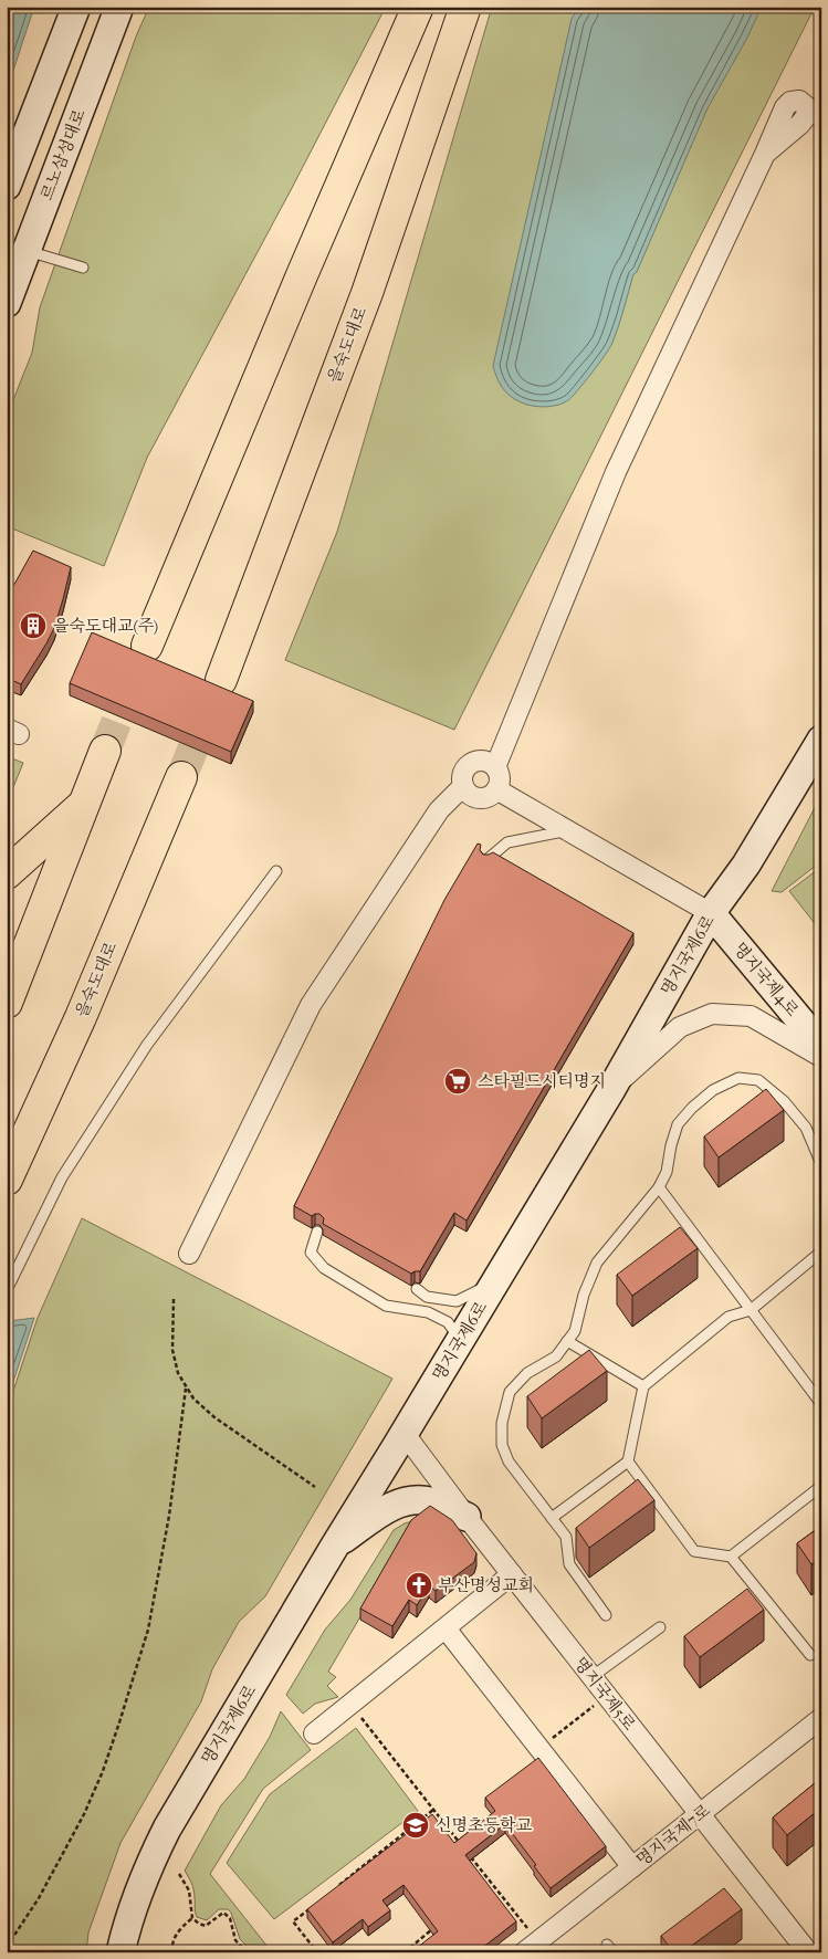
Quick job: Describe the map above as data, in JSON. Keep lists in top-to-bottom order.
{
  "streets": {
    "highway": ["을숙도대로"],
    "street": [
      "르노삼성대로",
      "명지국제6로",
      "명지국제4로",
      "명지국제5로",
      "명지국제7로"
    ]
  },
  "crossings": [
    ["명지국제6로", "명지국제4로"],
    ["명지국제6로", "명지국제5로"],
    ["명지국제5로", "명지국제7로"]
  ],
  "places": {
    "building": ["을숙도대교(주)"],
    "supermarket": ["스타필드시티명지"],
    "church": ["부산명성교회"],
    "school or university": ["신명초등학교"]
  }
}
